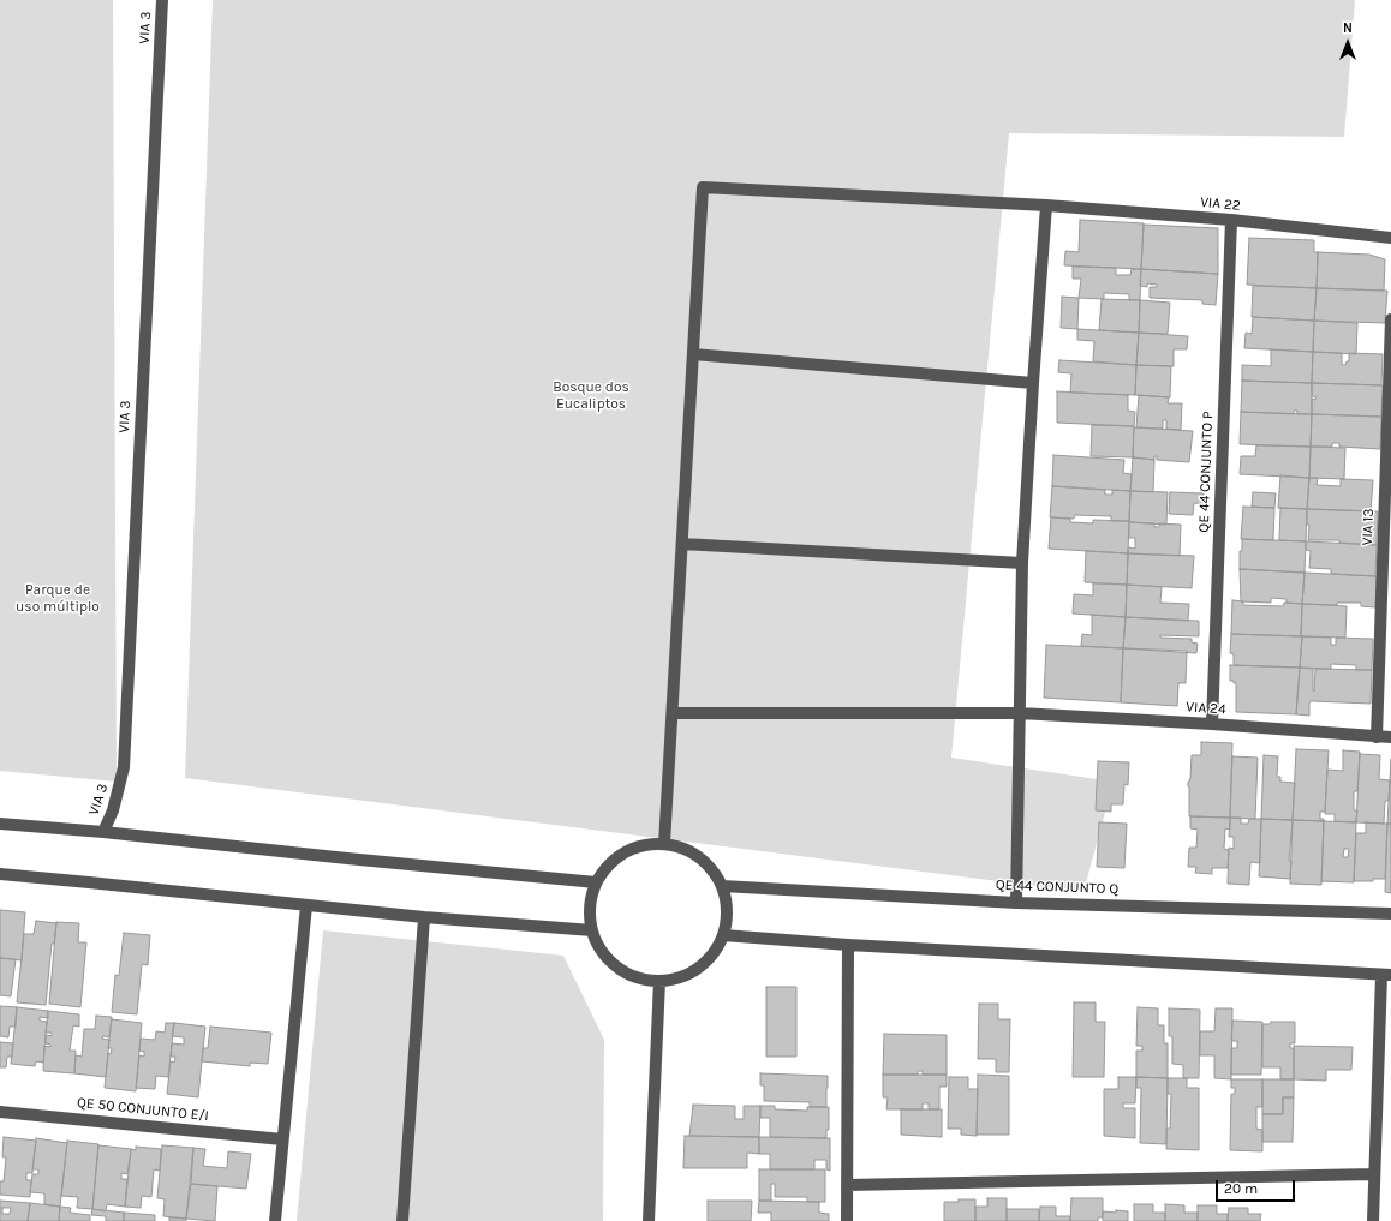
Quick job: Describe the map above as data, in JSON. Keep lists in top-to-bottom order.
{
  "streets": {
    "street": [
      "VIA 3",
      "VIA 22",
      "QE 44 CONJUNTO P",
      "VIA 13",
      "VIA 24",
      "QE 44 CONJUNTO Q",
      "QE 50 CONJUNTO E/I"
    ]
  },
  "crossings": [
    ["VIA 22", "QE 44 CONJUNTO P"],
    ["QE 44 CONJUNTO P", "VIA 24"],
    ["VIA 13", "VIA 24"]
  ],
  "parks": ["Bosque dos Eucaliptos", "Parque de uso múltiplo"],
  "scale_bar": "20 m",
  "north": "top"
}
